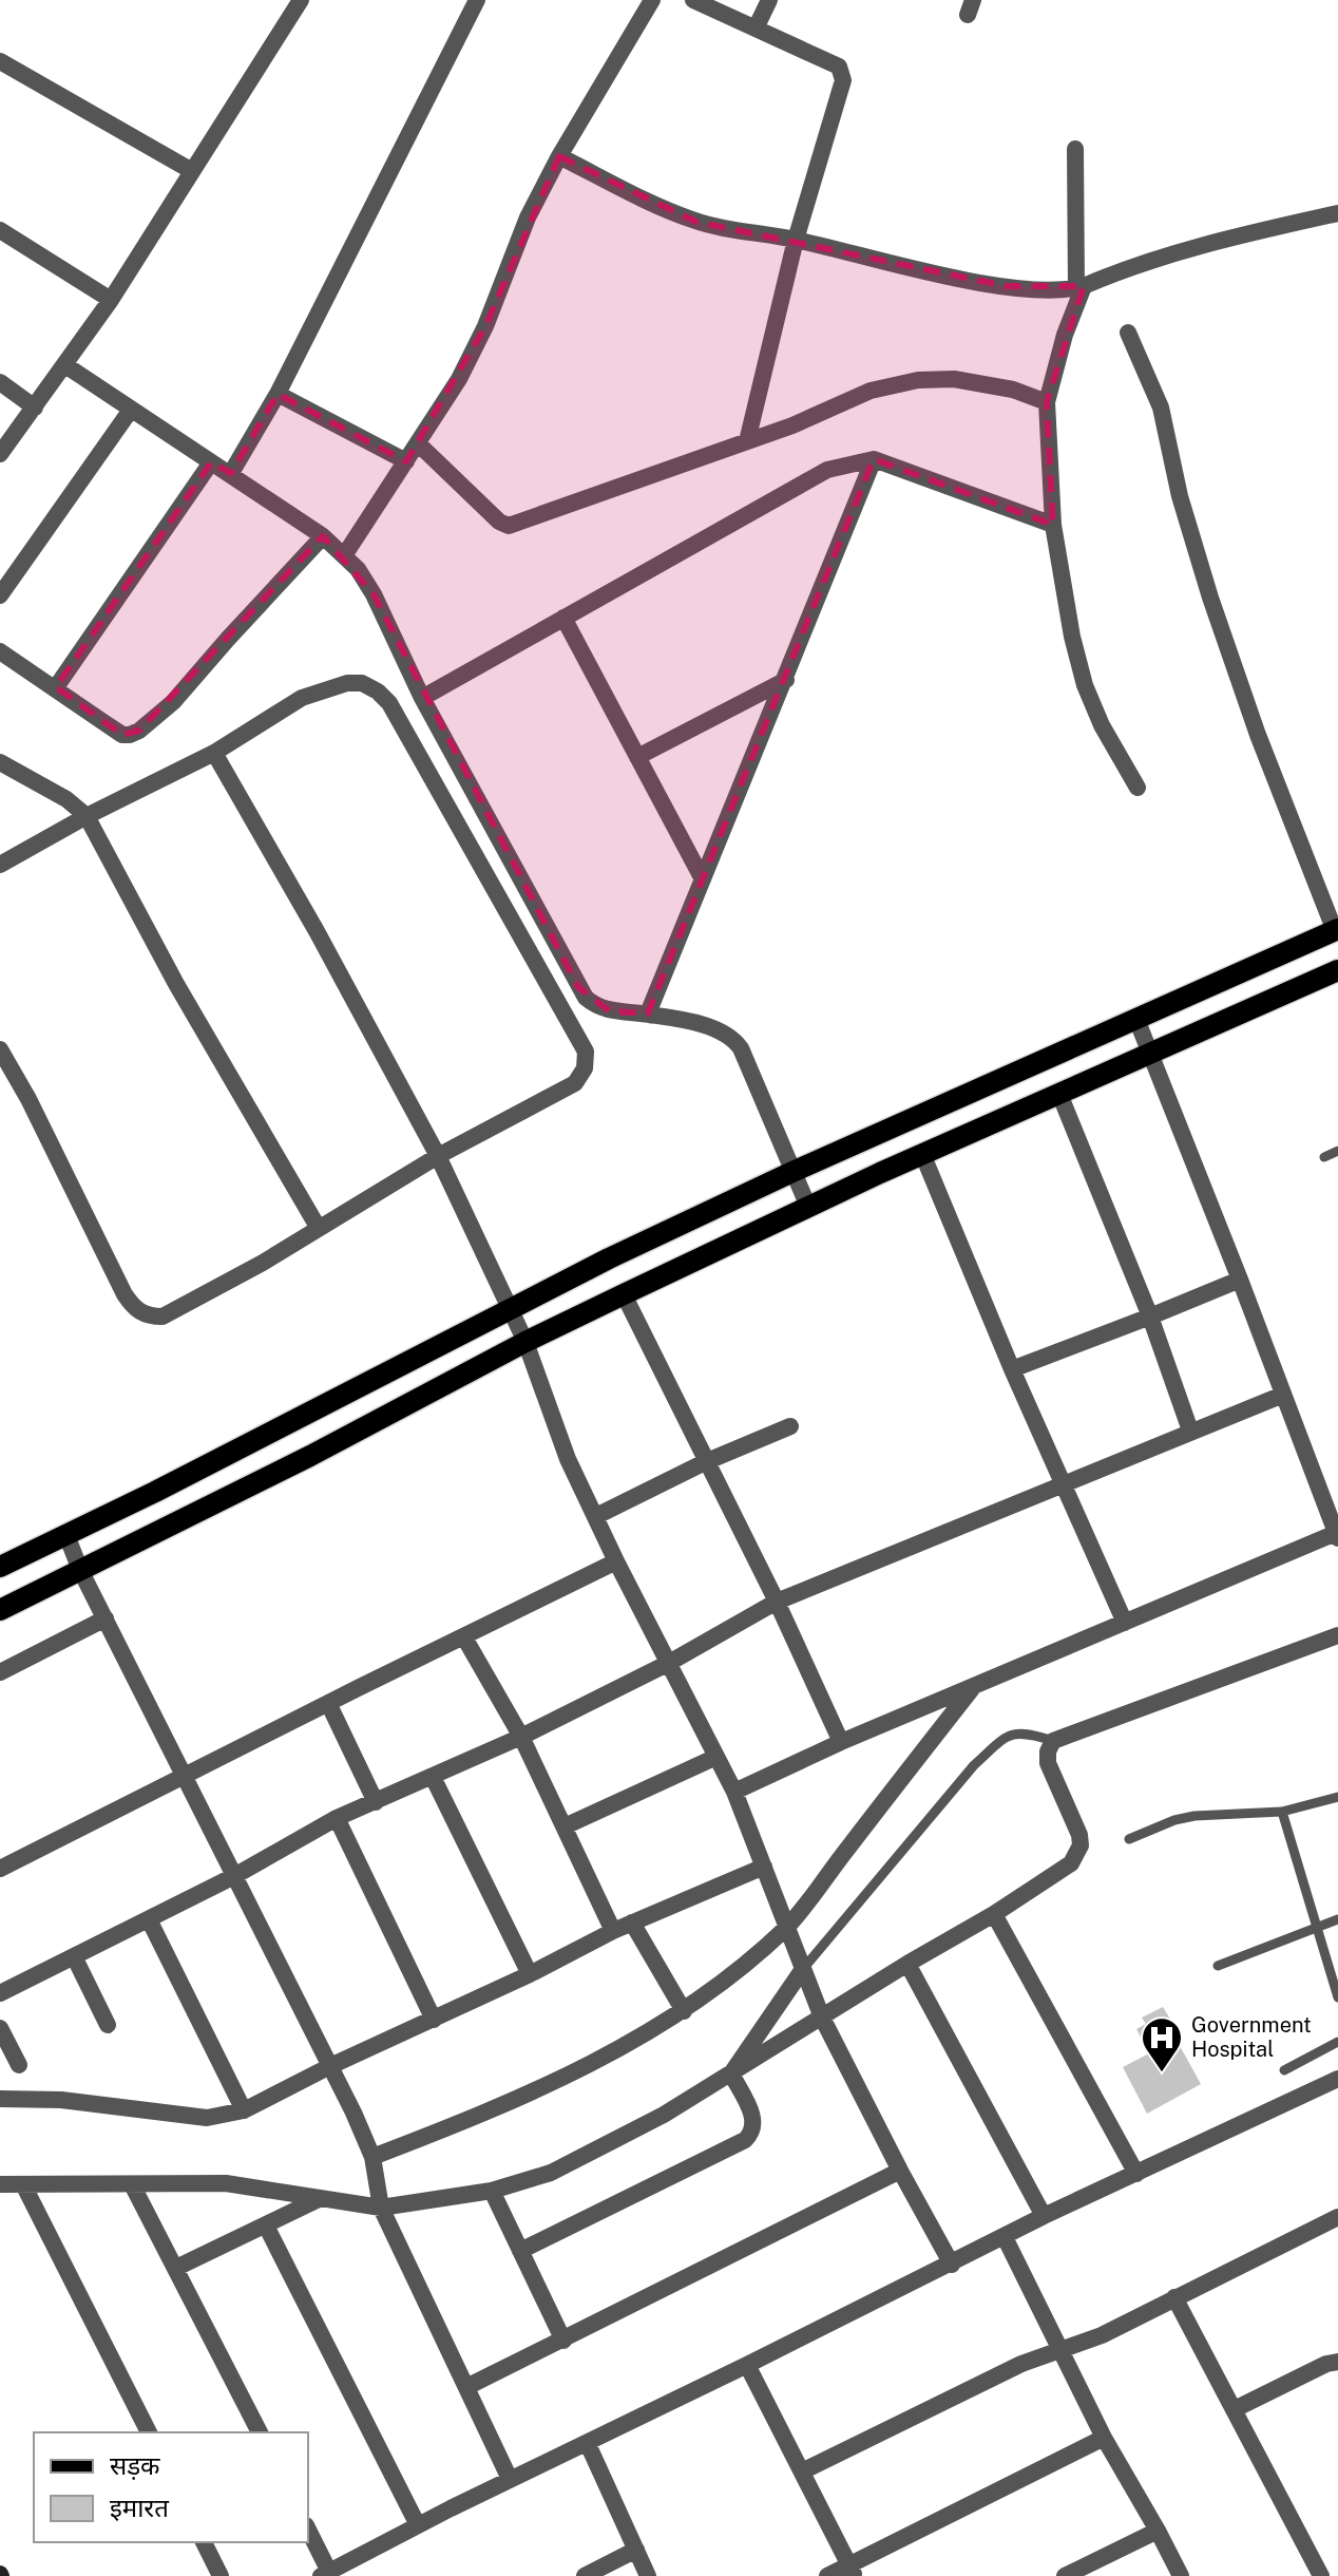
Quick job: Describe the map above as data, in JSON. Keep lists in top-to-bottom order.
{
  "places": {
    "hospital": ["Government Hospital"]
  },
  "legend": ["सड़क", "इमारत"]
}
